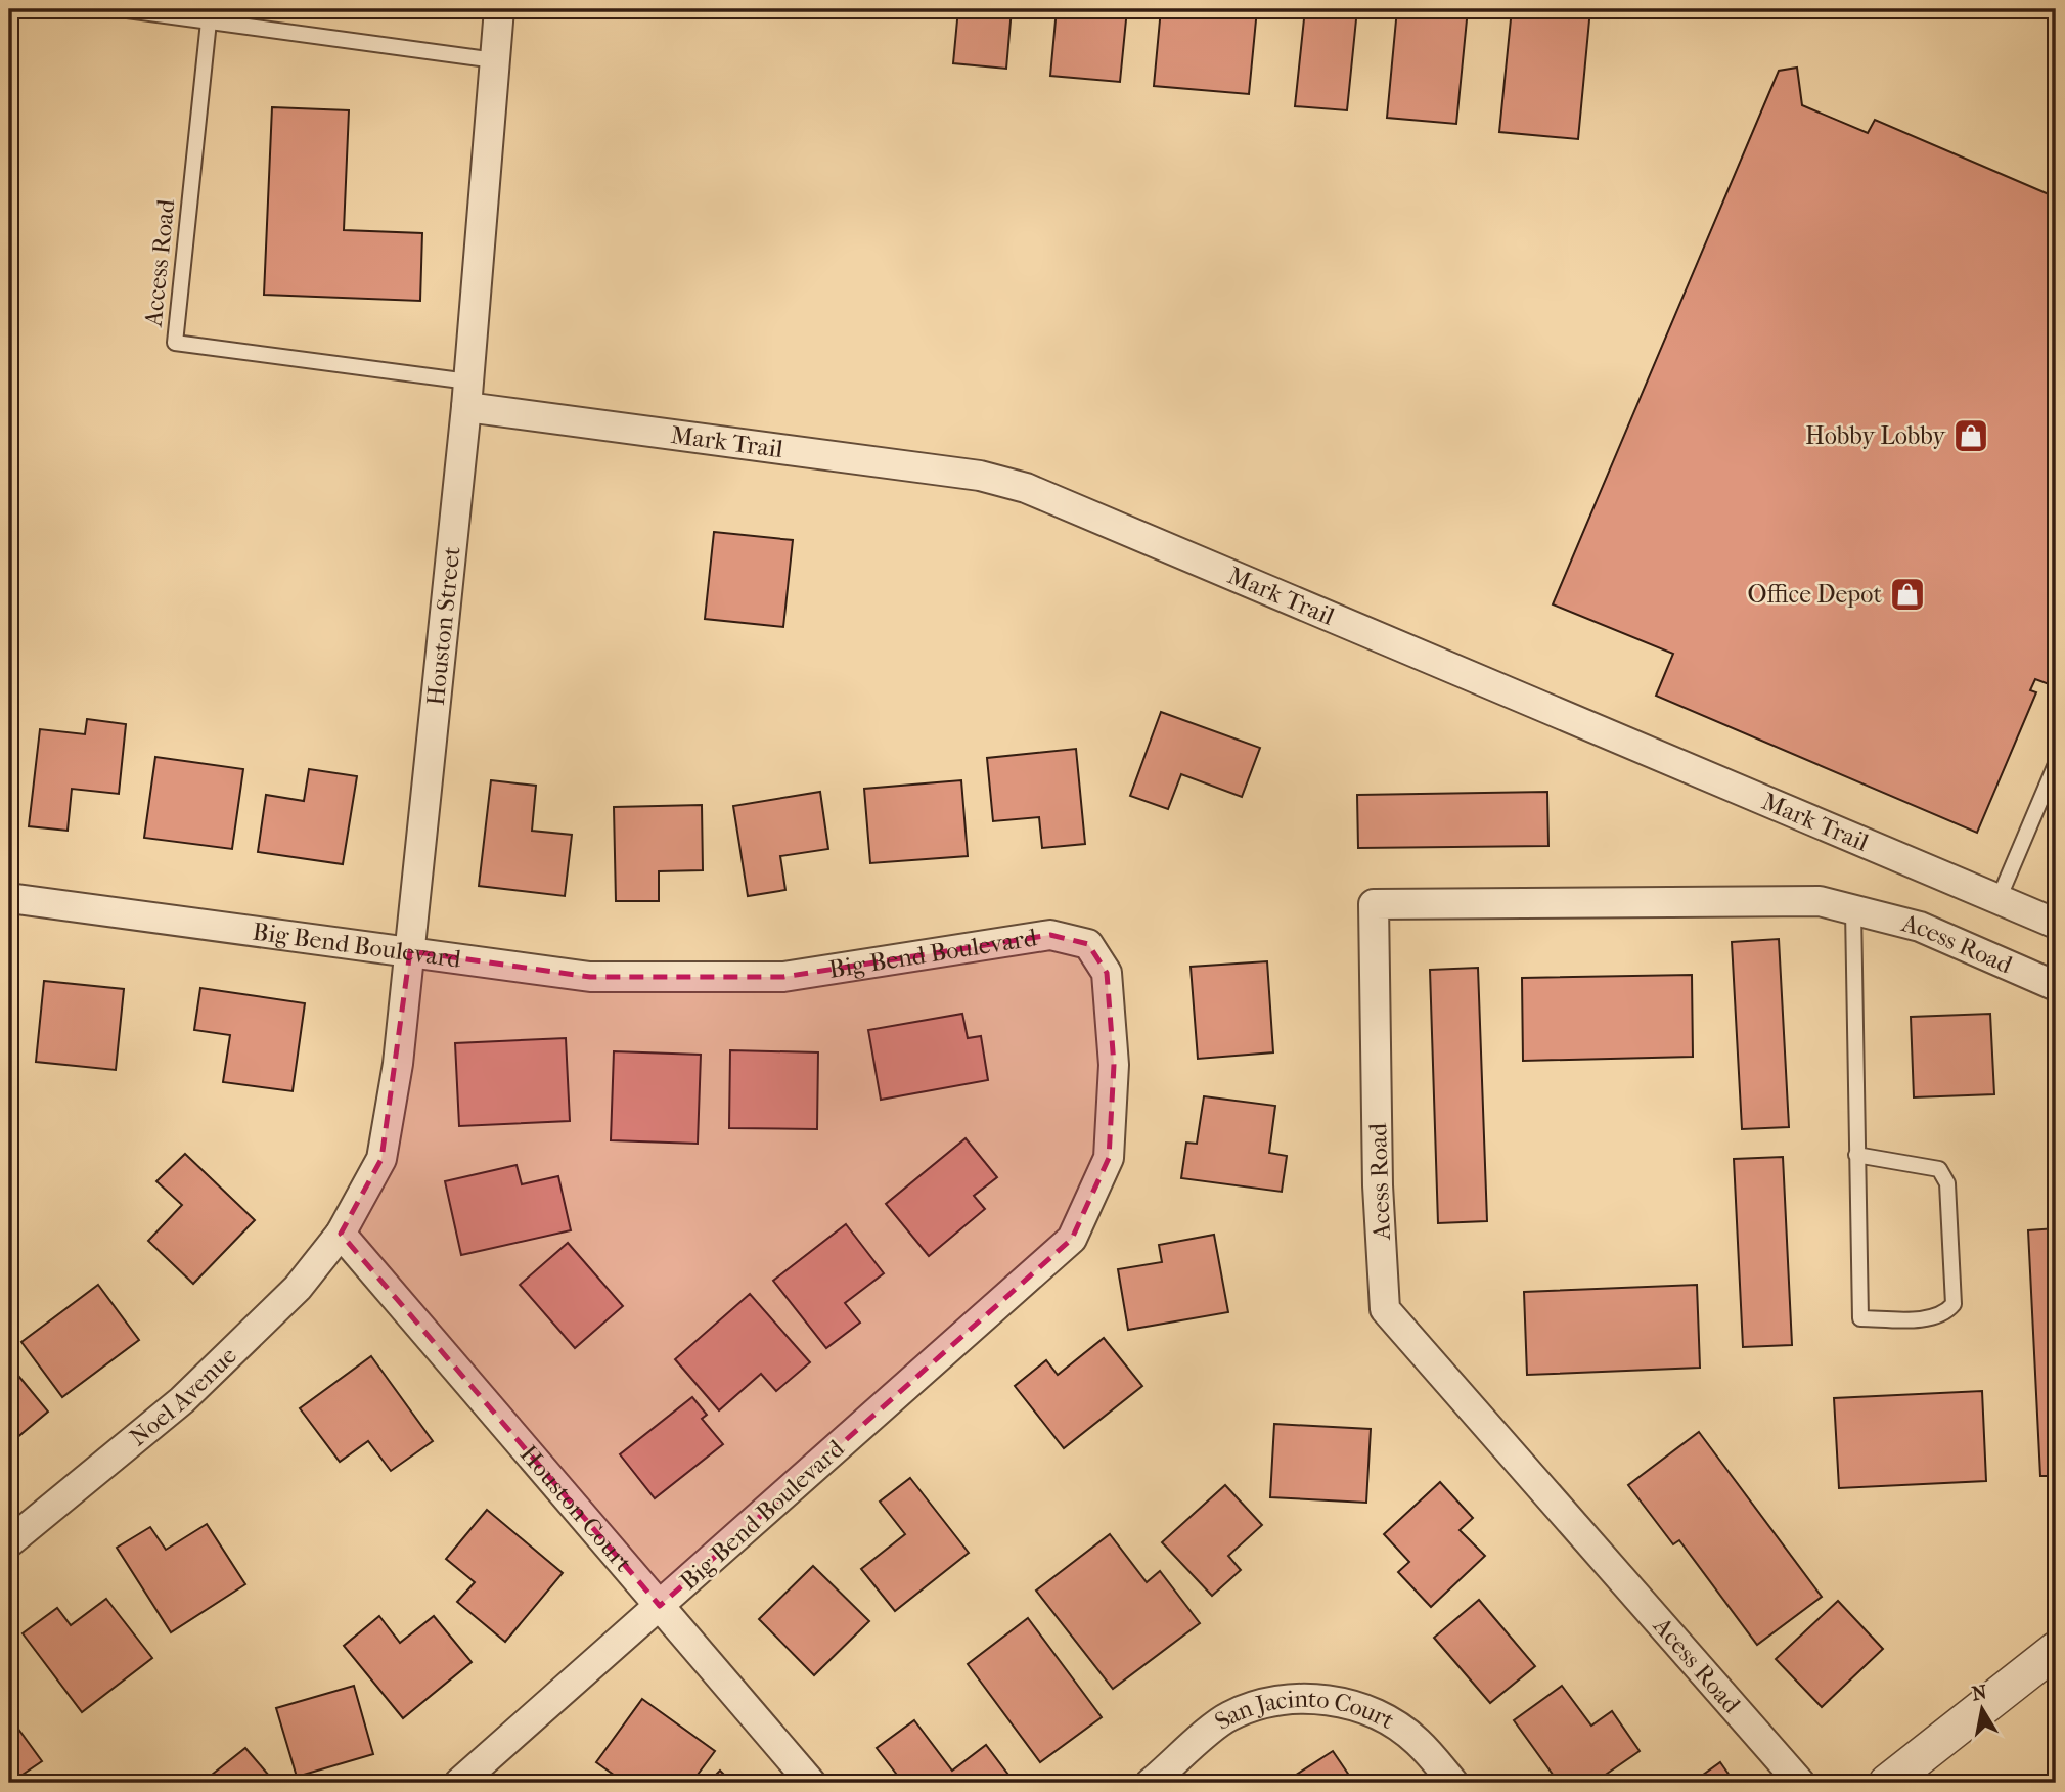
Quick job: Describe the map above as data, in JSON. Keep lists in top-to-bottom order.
{
  "streets": {
    "street": [
      "Mark Trail",
      "Houston Street",
      "Big Bend Boulevard",
      "Acess Road",
      "Noel Avenue",
      "Houston Court",
      "San Jacinto Court"
    ],
    "lane": ["Access Road"]
  },
  "crossings": [
    ["Access Road", "Mark Trail"],
    ["Access Road", "Houston Street"],
    ["Mark Trail", "Houston Street"],
    ["Houston Street", "Big Bend Boulevard"],
    ["Houston Street", "Noel Avenue"],
    ["Houston Street", "Houston Court"],
    ["Big Bend Boulevard", "Houston Court"],
    ["Noel Avenue", "Houston Court"]
  ],
  "places": {
    "shop": ["Hobby Lobby", "Office Depot"]
  },
  "north": "top"
}
